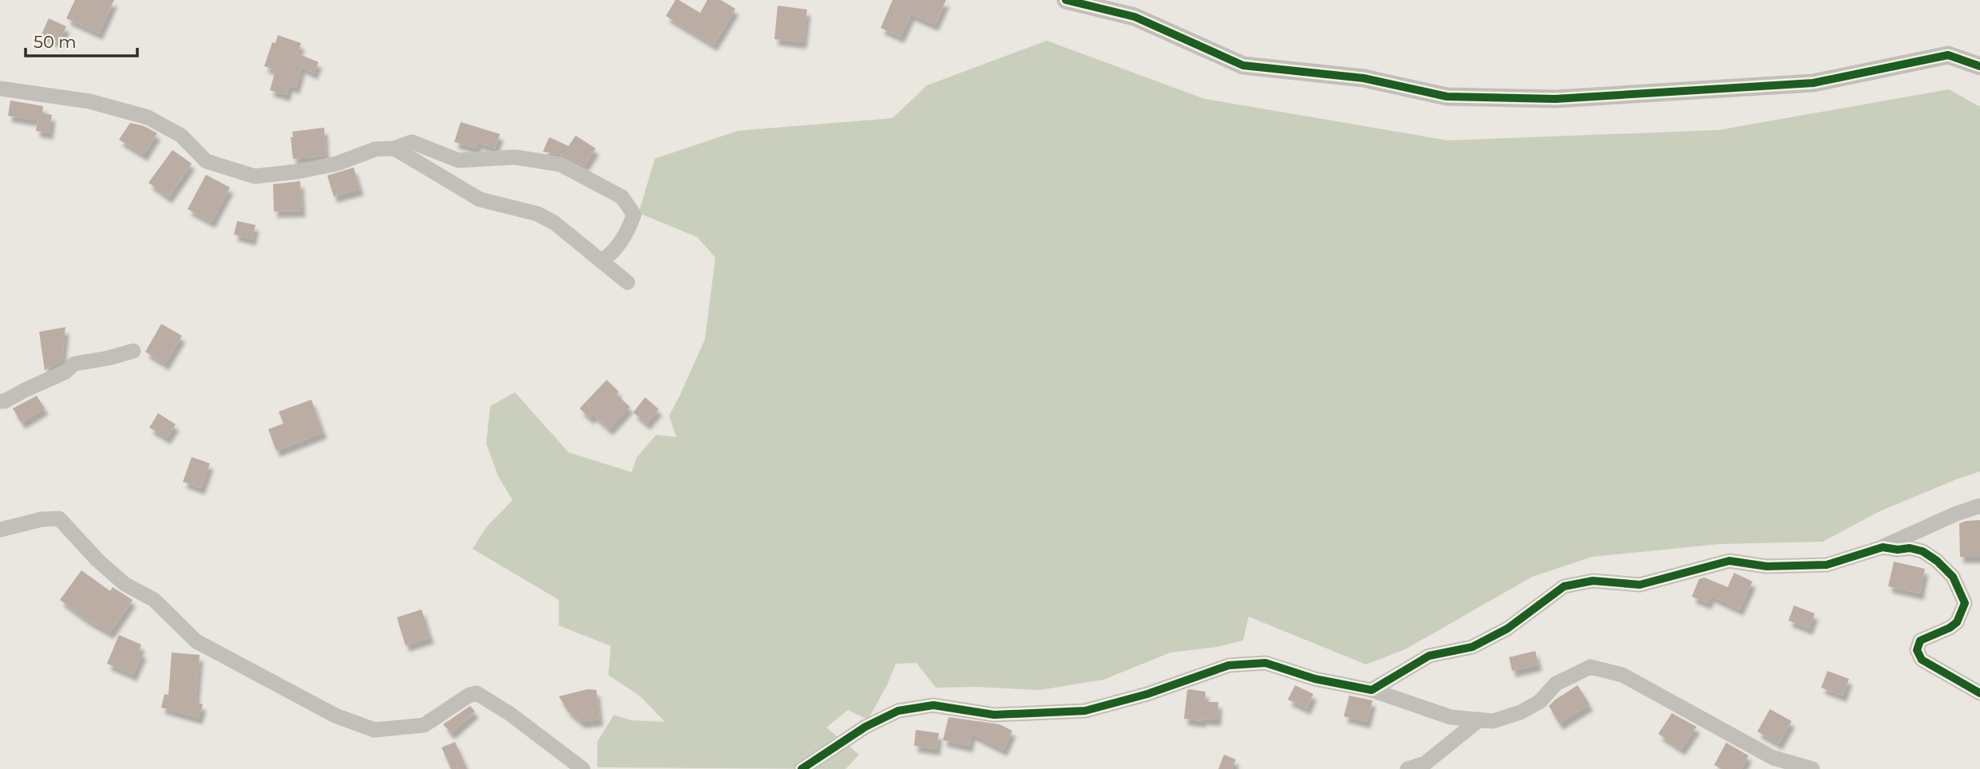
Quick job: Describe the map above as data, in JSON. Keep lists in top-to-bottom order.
{
  "scale_bar": "50 m"
}
